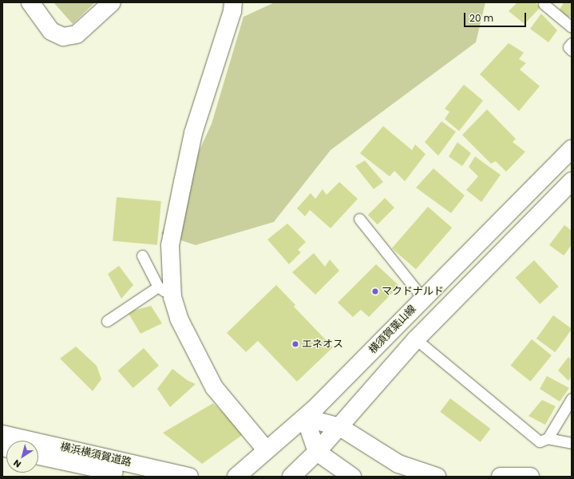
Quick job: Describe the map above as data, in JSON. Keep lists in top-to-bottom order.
{
  "streets": {
    "main road": ["横須賀葉山線", "横浜横須賀道路"]
  },
  "places": ["マクドナルド", "エネオス"],
  "scale_bar": "20 m",
  "north": "bottom left"
}
